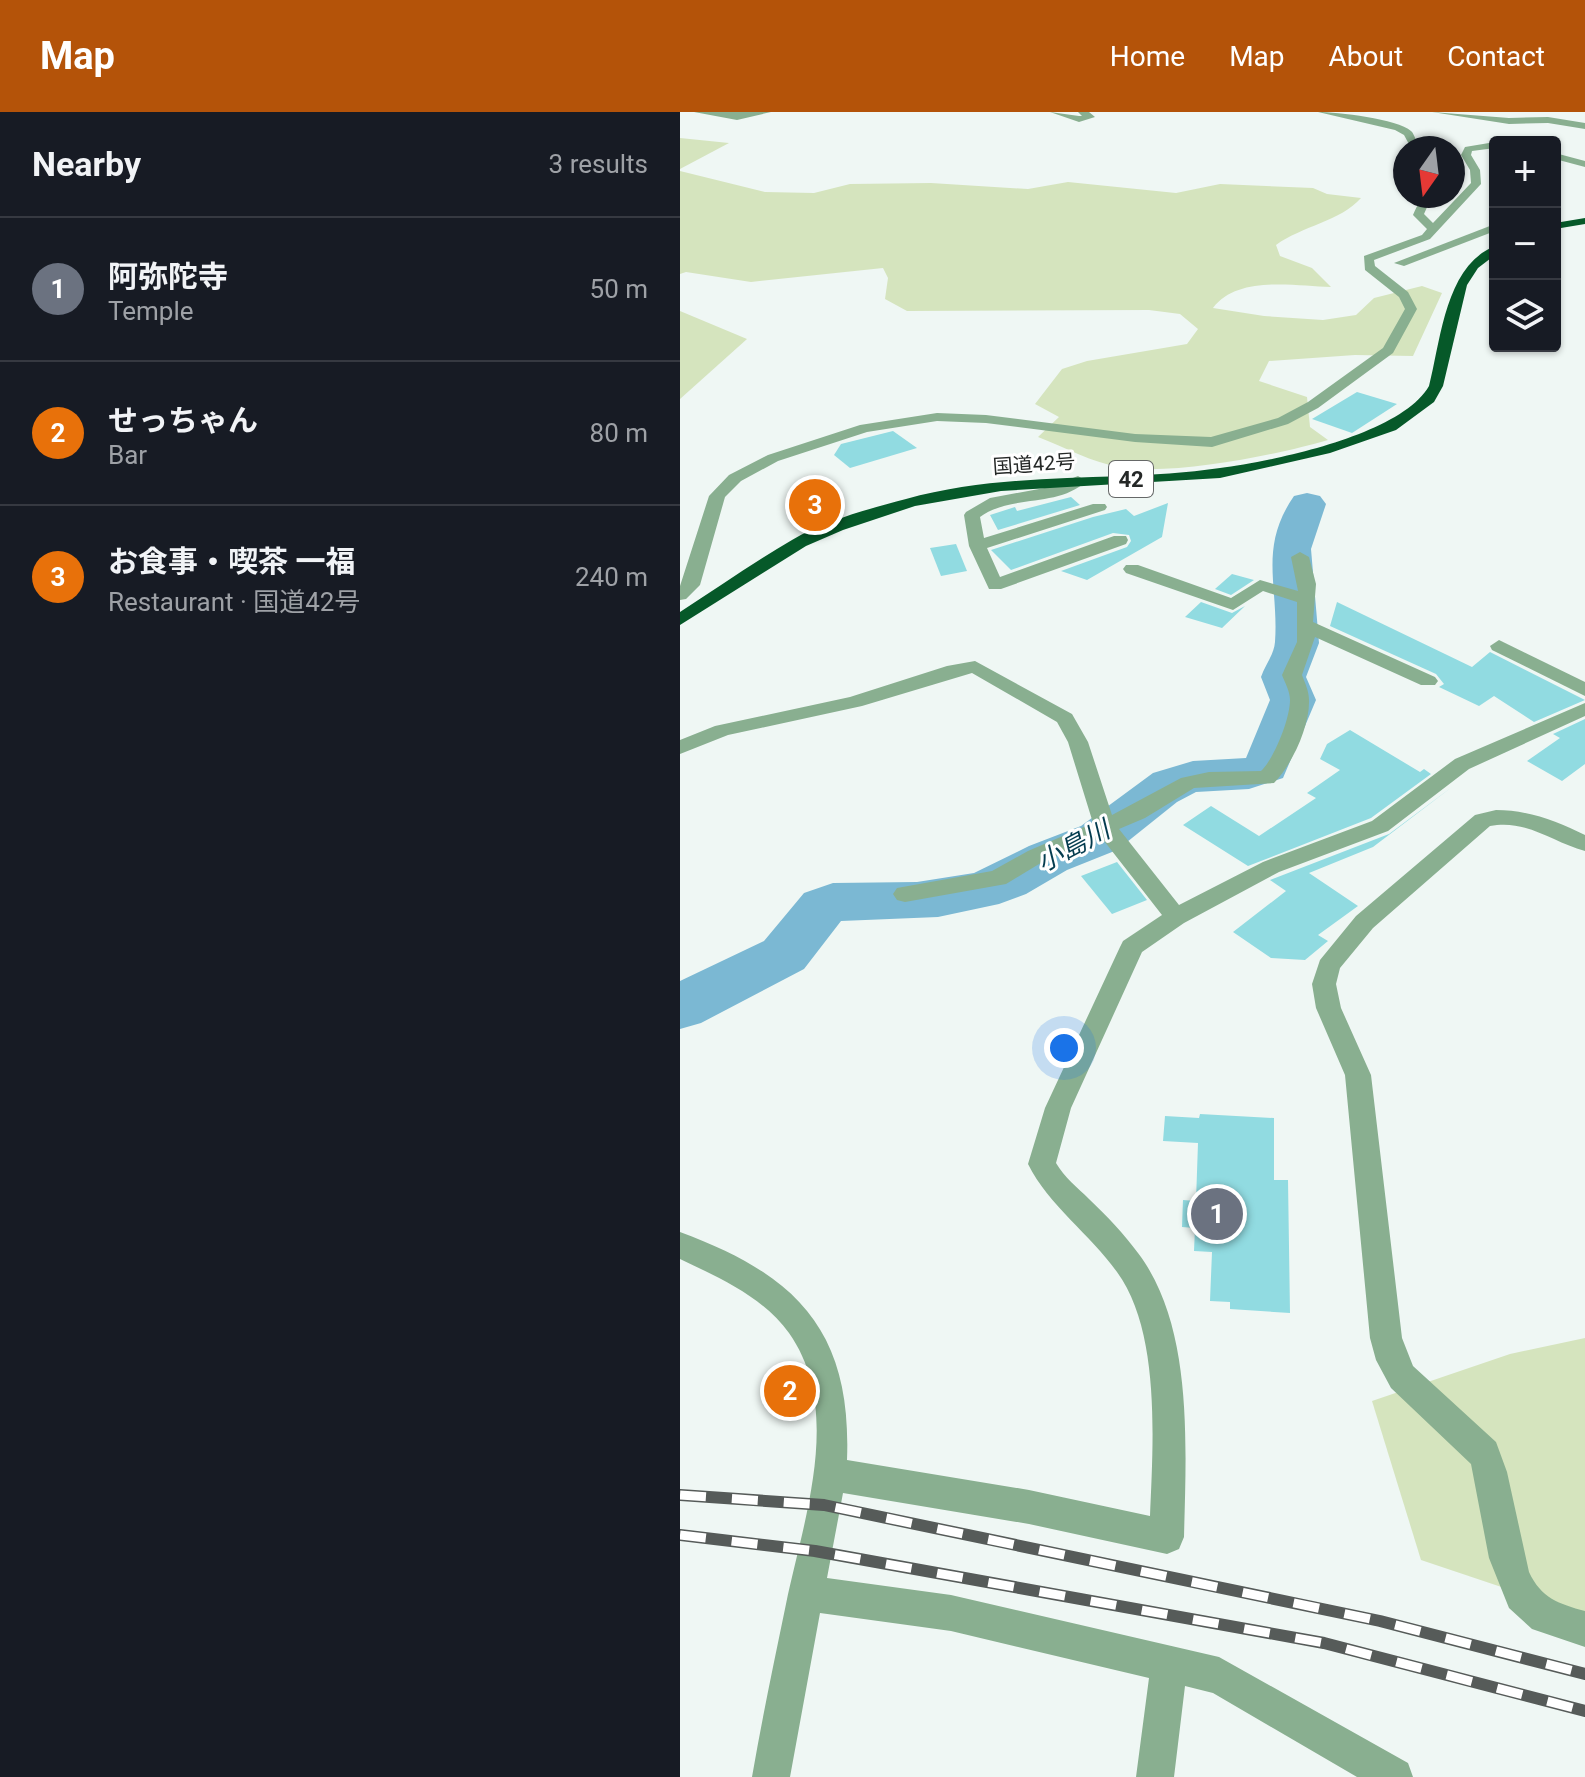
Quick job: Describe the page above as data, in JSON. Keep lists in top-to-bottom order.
{
  "streets": {
    "highway": ["国道42号", "42"]
  },
  "water": ["小島川"],
  "north": "bottom",
  "page": {
    "header": "Map",
    "nav": [
      "Home",
      "Map",
      "About",
      "Contact"
    ],
    "heading": ["Nearby", "3 results"],
    "map_buttons": ["+", "−"],
    "list": [
      {
        "mark": "1",
        "name": "阿弥陀寺",
        "note": "Temple",
        "value": "50 m"
      },
      {
        "mark": "2",
        "name": "せっちゃん",
        "note": "Bar",
        "value": "80 m"
      },
      {
        "mark": "3",
        "name": "お食事・喫茶 一福",
        "note": "Restaurant · 国道42号",
        "value": "240 m"
      }
    ],
    "pins": ["3", "1", "2"]
  }
}
